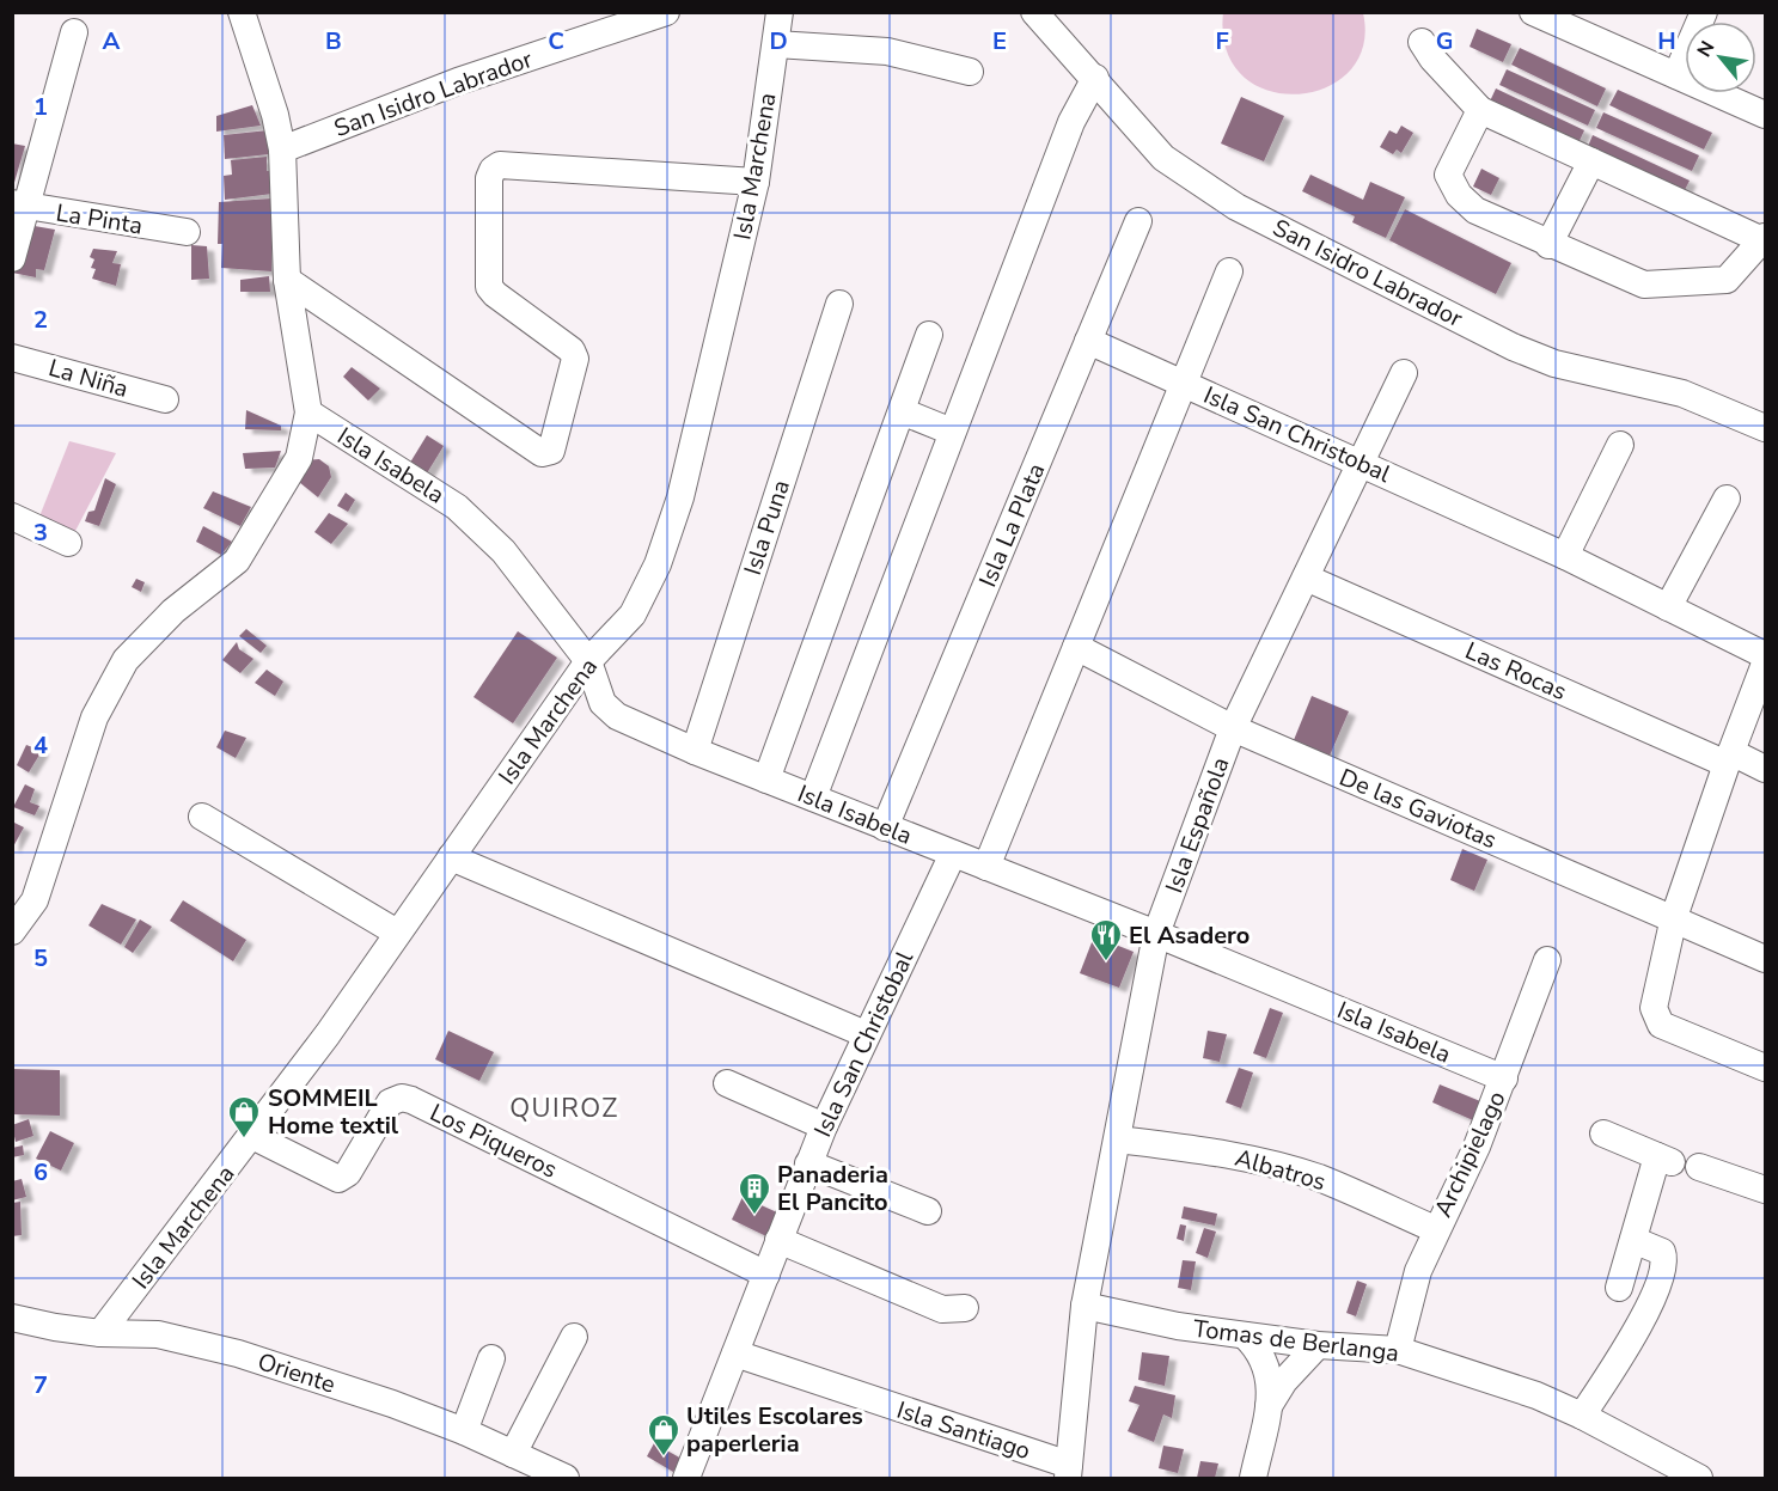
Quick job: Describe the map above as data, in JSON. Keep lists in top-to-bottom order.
{
  "streets": {
    "street": [
      "San Isidro Labrador",
      "Isla Marchena",
      "La Pinta",
      "La Niña",
      "Isla San Christobal",
      "Isla Isabela",
      "Isla La Plata",
      "Isla Puna",
      "Las Rocas",
      "De las Gaviotas",
      "Isla Española",
      "Los Piqueros",
      "Archipielago",
      "Albatros",
      "Tomas de Berlanga",
      "Oriente",
      "Isla Santiago"
    ]
  },
  "crossings": [
    ["Isla Marchena", "Isla Isabela"],
    ["Isla Marchena", "Los Piqueros"],
    ["Isla Marchena", "Oriente"],
    ["Isla San Christobal", "Isla Isabela"],
    ["Isla San Christobal", "De las Gaviotas"],
    ["Isla San Christobal", "Isla Española"],
    ["Isla San Christobal", "Los Piqueros"],
    ["Isla San Christobal", "Isla Santiago"],
    ["Isla Isabela", "Isla La Plata"],
    ["Isla Isabela", "Isla Puna"],
    ["Isla Isabela", "Isla Española"],
    ["Isla Isabela", "Archipielago"],
    ["Las Rocas", "Isla Española"],
    ["De las Gaviotas", "Isla Española"],
    ["Isla Española", "Albatros"],
    ["Isla Española", "Tomas de Berlanga"],
    ["Isla Española", "Isla Santiago"],
    ["Archipielago", "Albatros"],
    ["Archipielago", "Tomas de Berlanga"]
  ],
  "districts": ["QUIROZ"],
  "places": {
    "restaurant": ["El Asadero"],
    "shop": ["SOMMEIL Home textil", "Utiles Escolares paperleria"],
    "building": ["Panaderia El Pancito"]
  },
  "north": "top left",
  "grid": {
    "columns": [
      "A",
      "B",
      "C",
      "D",
      "E",
      "F",
      "G",
      "H"
    ],
    "rows": [
      "1",
      "2",
      "3",
      "4",
      "5",
      "6",
      "7"
    ]
  }
}
